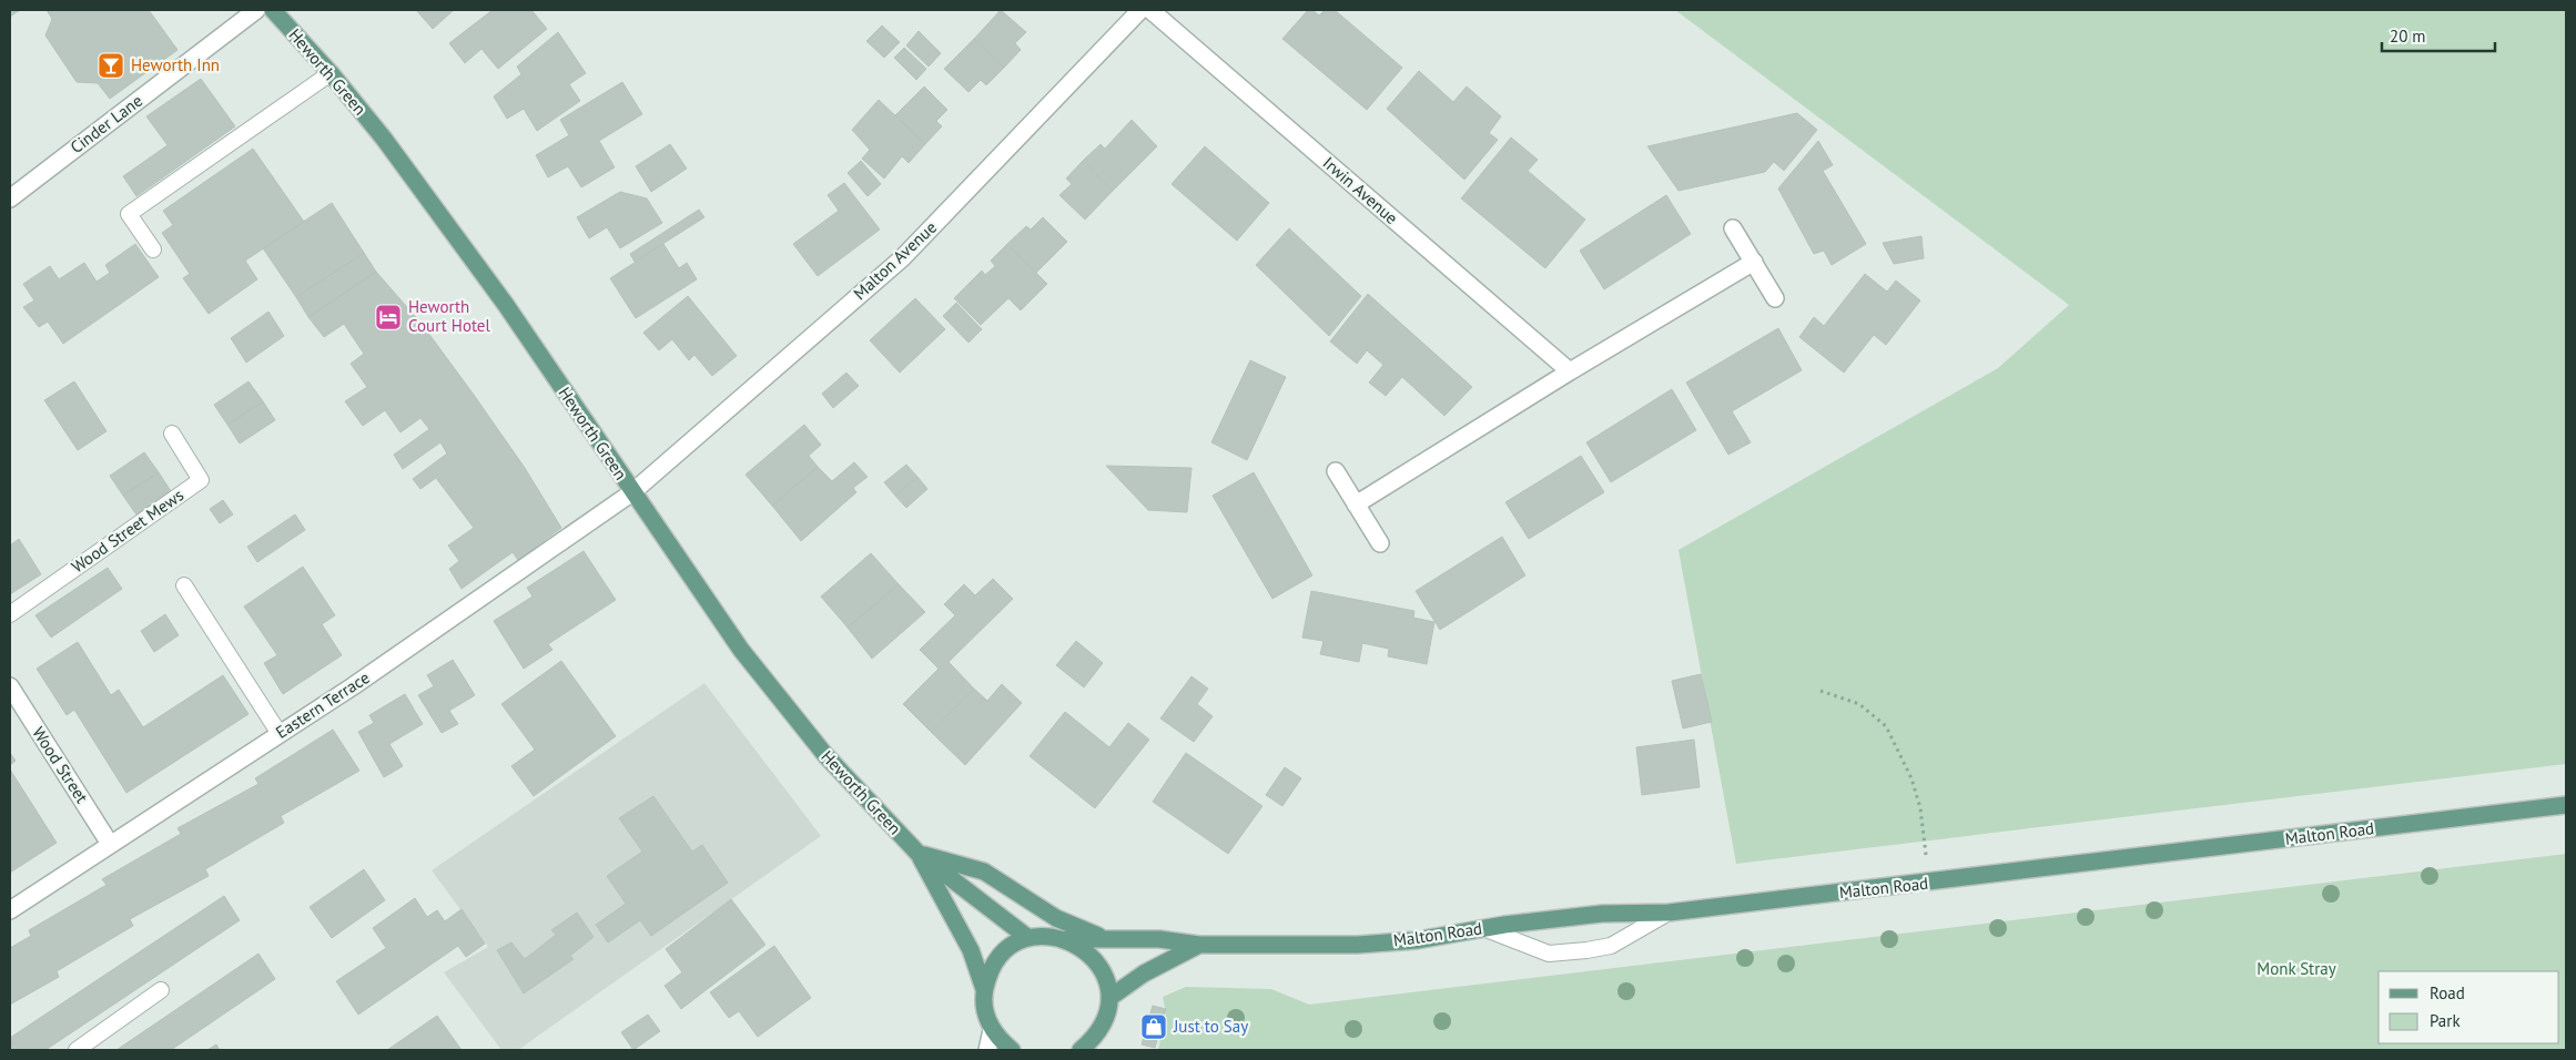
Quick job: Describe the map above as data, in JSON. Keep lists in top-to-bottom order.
{
  "streets": {
    "main road": ["Heworth Green", "Malton Road"],
    "street": [
      "Cinder Lane",
      "Irwin Avenue",
      "Malton Avenue",
      "Eastern Terrace",
      "Wood Street"
    ],
    "lane": ["Wood Street Mews"]
  },
  "crossings": [
    ["Heworth Green", "Malton Avenue"],
    ["Heworth Green", "Eastern Terrace"],
    ["Heworth Green", "Malton Road"],
    ["Malton Avenue", "Eastern Terrace"],
    ["Eastern Terrace", "Wood Street"]
  ],
  "parks": ["Monk Stray"],
  "places": {
    "bar": ["Heworth Inn"],
    "hotel": ["Heworth Court Hotel"],
    "shop": ["Just to Say"]
  },
  "legend": ["Road", "Park"],
  "scale_bar": "20 m"
}
